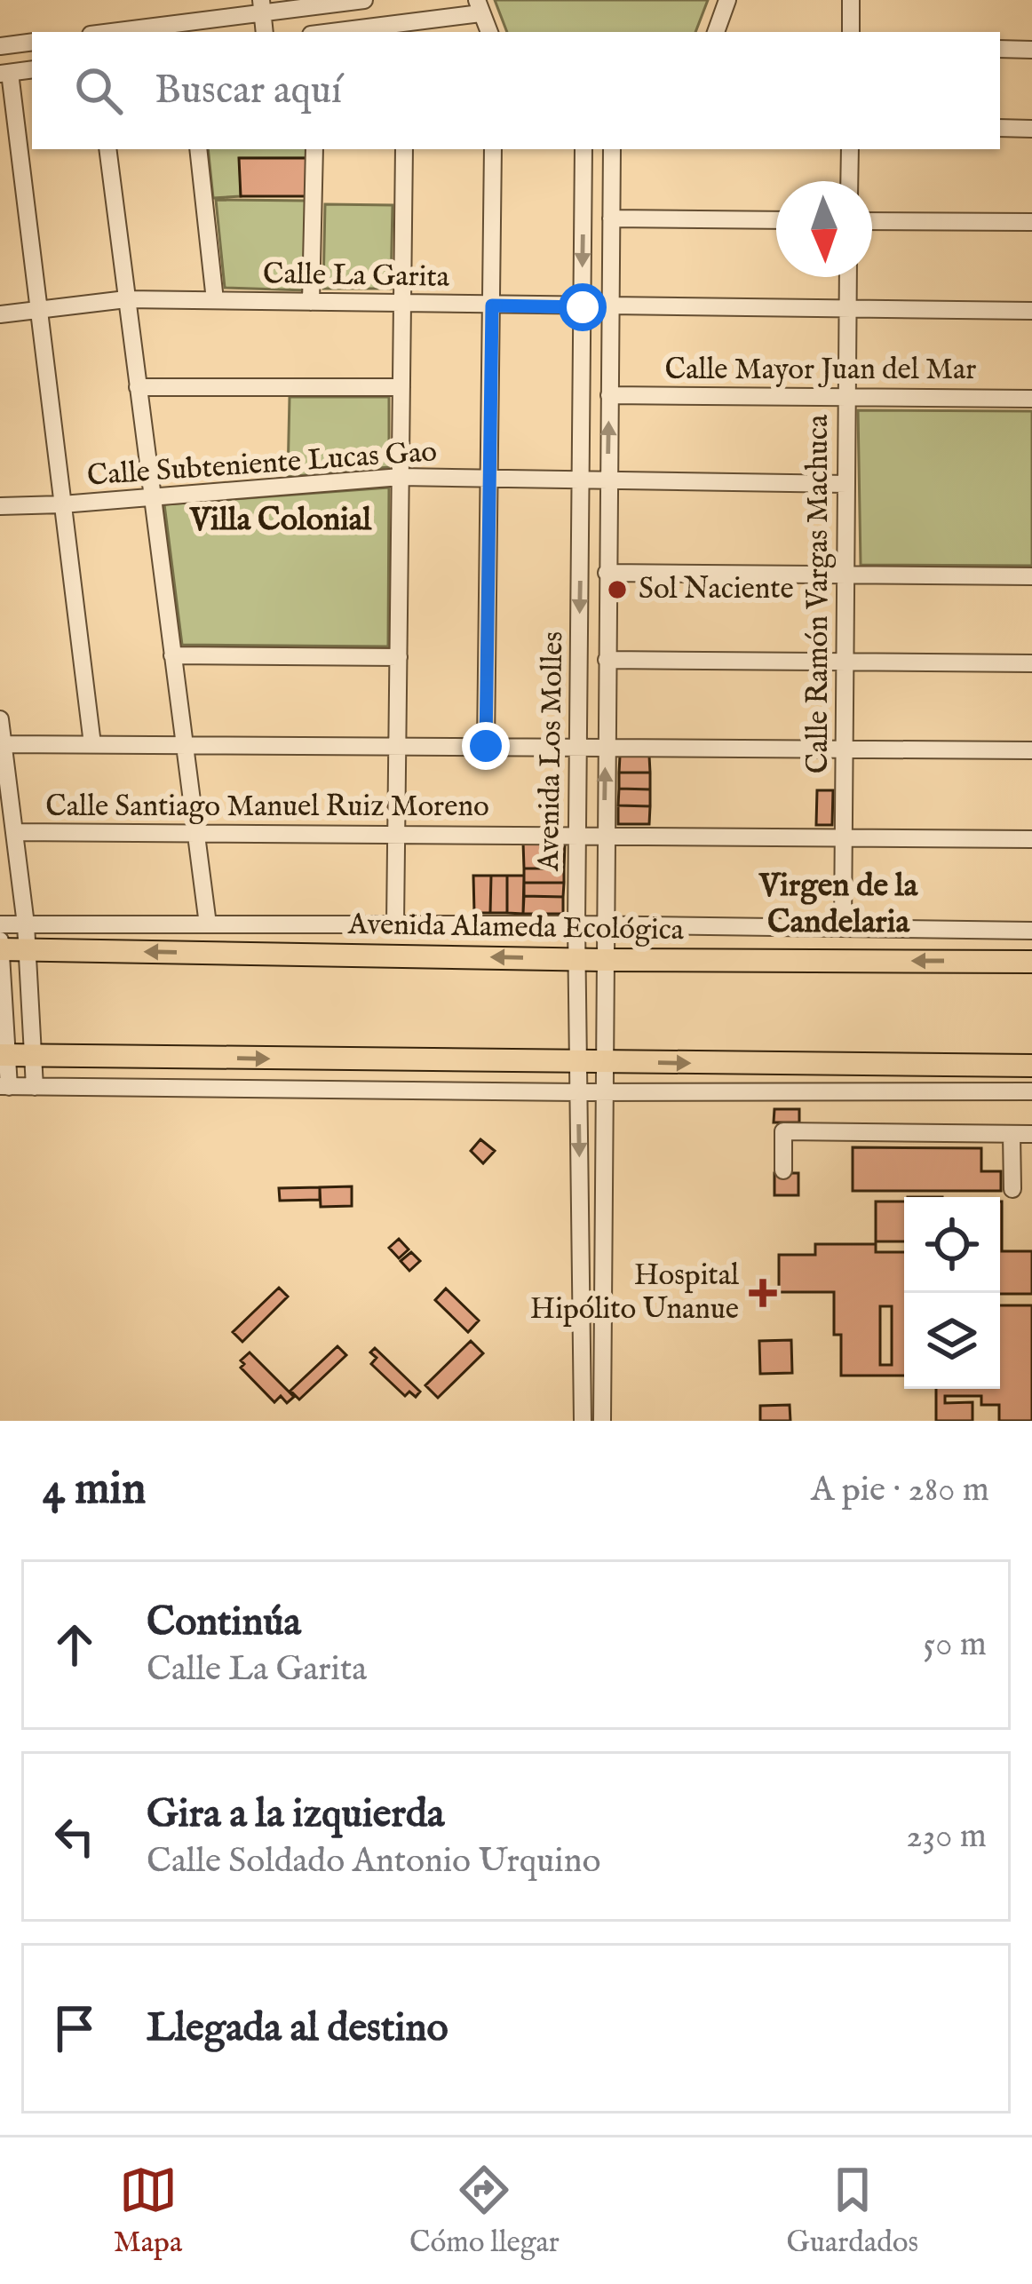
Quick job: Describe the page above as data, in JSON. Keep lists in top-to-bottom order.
{
  "streets": {
    "main road": ["Avenida Alameda Ecológica"],
    "street": [
      "Calle La Garita",
      "Calle Mayor Juan del Mar",
      "Calle Subteniente Lucas Gao",
      "Calle Ramón Vargas Machuca",
      "Avenida Los Molles",
      "Calle Santiago Manuel Ruiz Moreno"
    ]
  },
  "crossings": [
    ["Calle La Garita", "Calle Ramón Vargas Machuca"],
    ["Calle La Garita", "Avenida Los Molles"],
    ["Calle Mayor Juan del Mar", "Calle Ramón Vargas Machuca"],
    ["Calle Mayor Juan del Mar", "Avenida Los Molles"],
    ["Calle Subteniente Lucas Gao", "Calle Ramón Vargas Machuca"],
    ["Calle Subteniente Lucas Gao", "Avenida Los Molles"],
    ["Calle Ramón Vargas Machuca", "Calle Santiago Manuel Ruiz Moreno"],
    ["Calle Ramón Vargas Machuca", "Avenida Alameda Ecológica"],
    ["Avenida Los Molles", "Calle Santiago Manuel Ruiz Moreno"],
    ["Avenida Los Molles", "Avenida Alameda Ecológica"]
  ],
  "districts": ["Villa Colonial", "Virgen de la Candelaria"],
  "places": {
    "other": ["Sol Naciente"],
    "health": ["Hospital Hipólito Unanue"]
  },
  "north": "bottom",
  "page": {
    "search": "Buscar aquí",
    "heading": ["4 min", "A pie · 280 m"],
    "list": [
      ["Continúa", "Calle La Garita", "50 m"],
      ["Gira a la izquierda", "Calle Soldado Antonio Urquino", "230 m"],
      "Llegada al destino"
    ],
    "nav": ["Mapa", "Cómo llegar", "Guardados"]
  }
}
